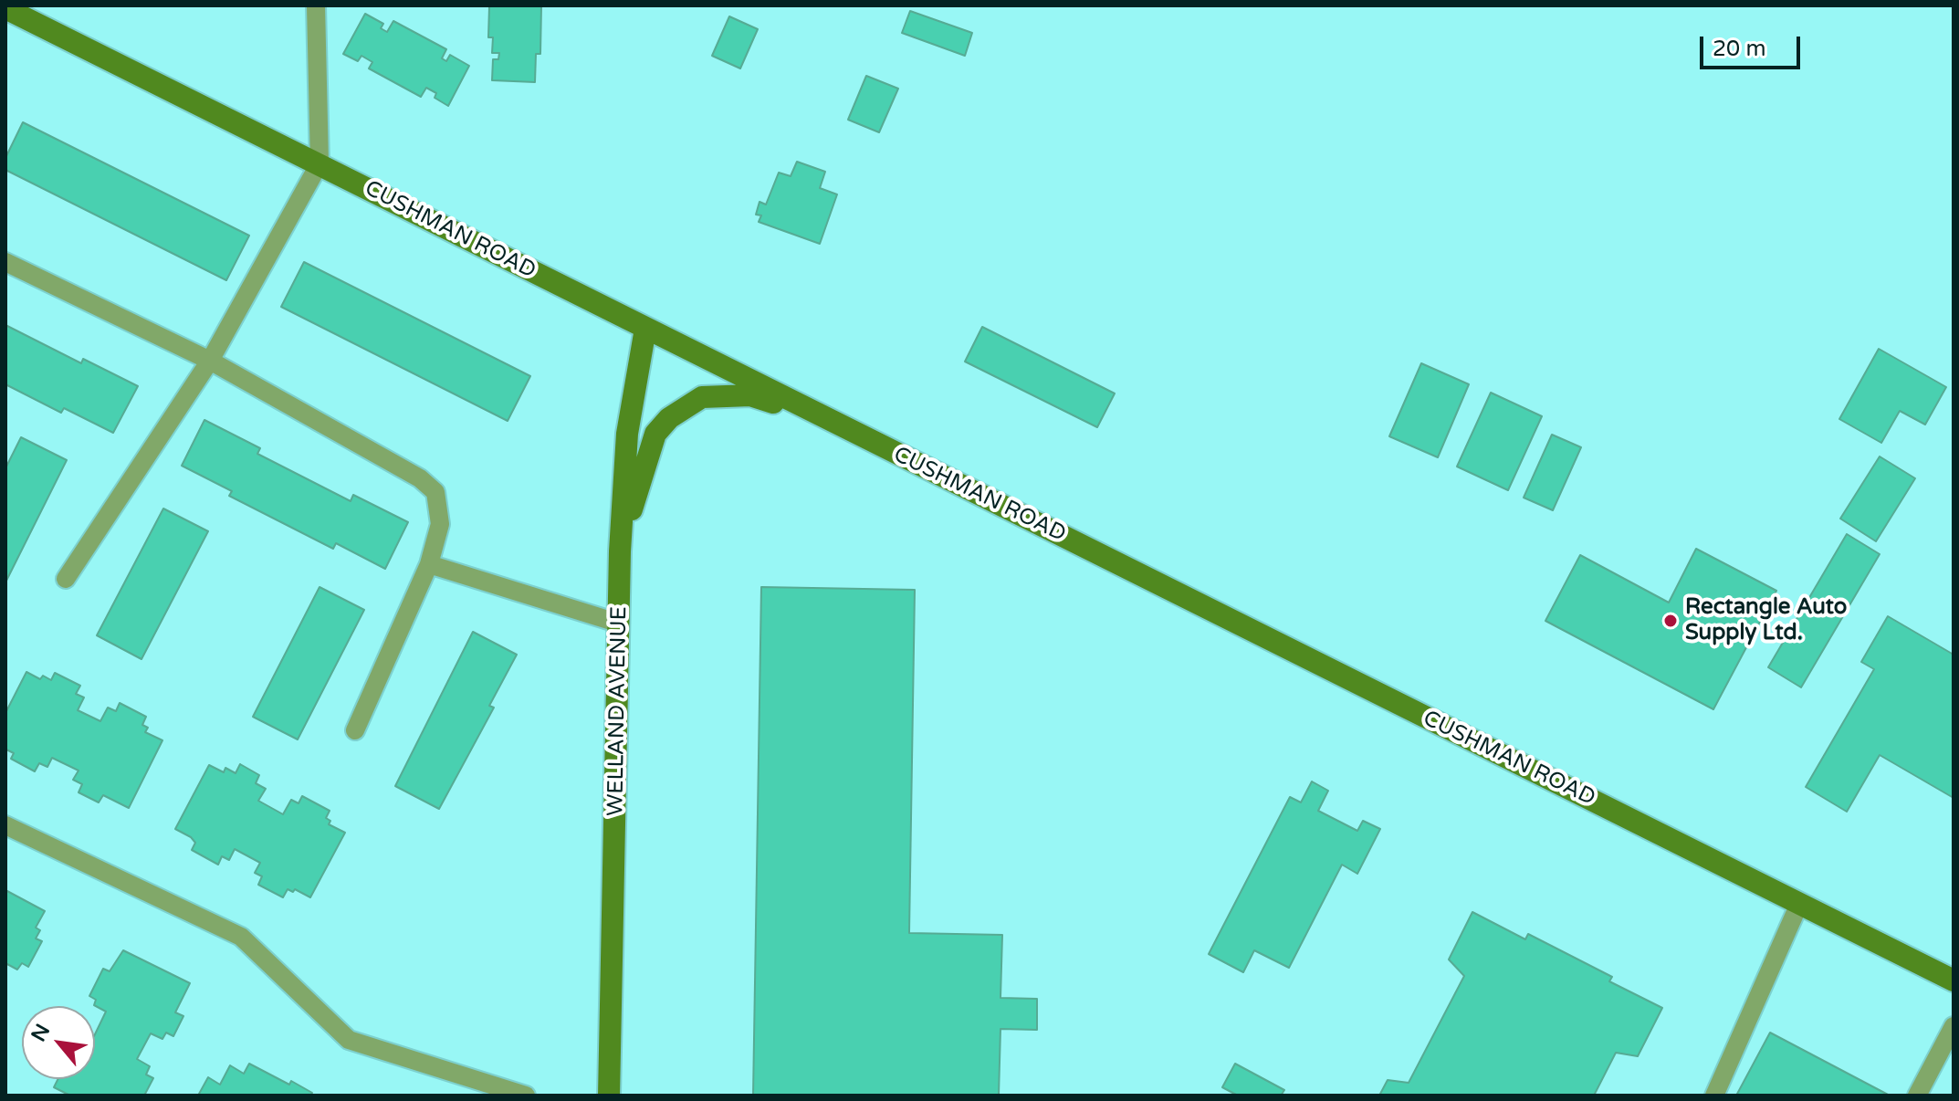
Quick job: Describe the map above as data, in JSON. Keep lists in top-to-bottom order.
{
  "streets": {
    "street": ["CUSHMAN ROAD", "WELLAND AVENUE"]
  },
  "crossings": [
    ["CUSHMAN ROAD", "WELLAND AVENUE"]
  ],
  "places": ["Rectangle Auto Supply Ltd."],
  "scale_bar": "20 m",
  "north": "top left"
}
